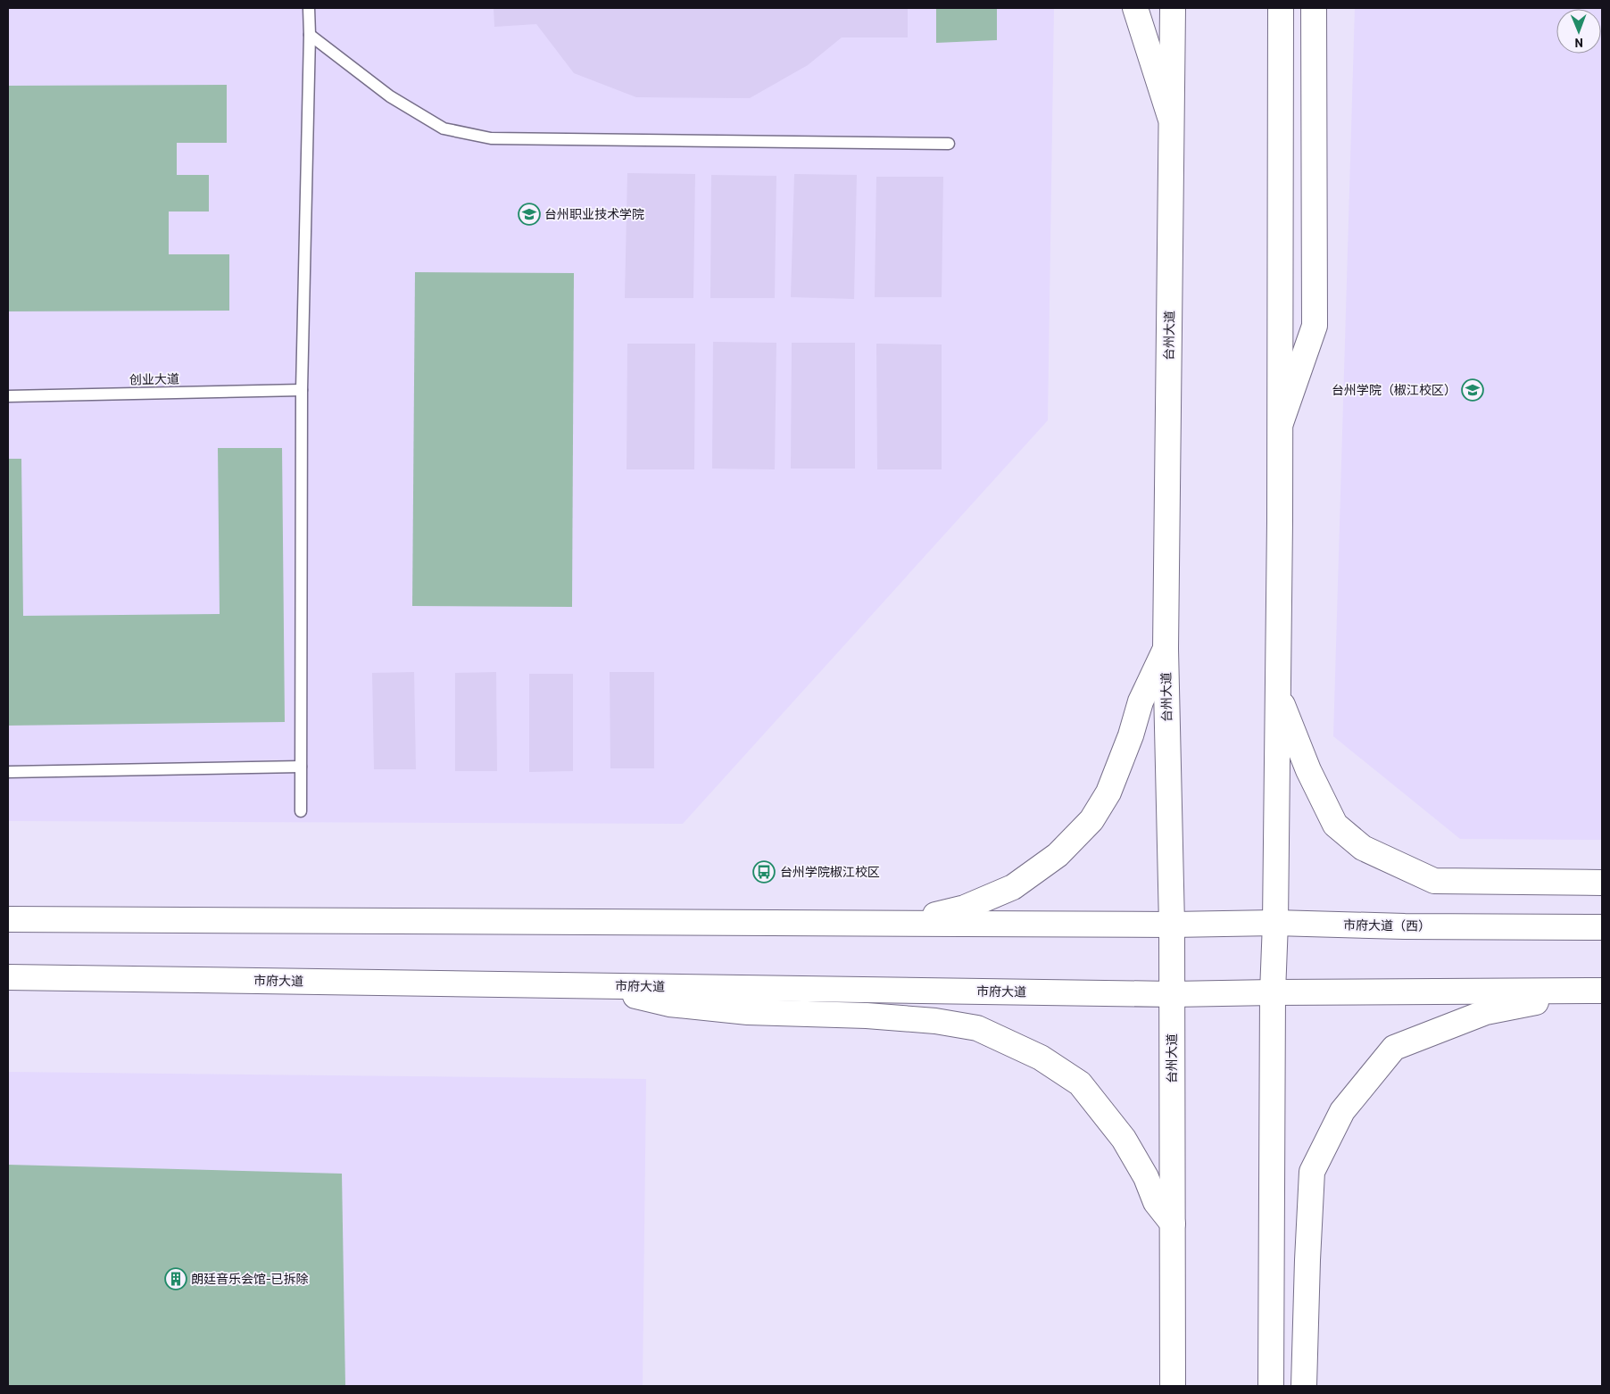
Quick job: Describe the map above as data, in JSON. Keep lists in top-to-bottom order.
{
  "streets": {
    "main road": ["台州大道", "市府大道（西）", "市府大道"],
    "lane": ["创业大道"]
  },
  "crossings": [
    ["台州大道", "市府大道（西）"],
    ["台州大道", "市府大道"]
  ],
  "places": {
    "school or university": ["台州职业技术学院", "台州学院（椒江校区）"],
    "bus stop": ["台州学院椒江校区"],
    "building": ["朗廷音乐会馆-已拆除"]
  },
  "north": "bottom"
}
